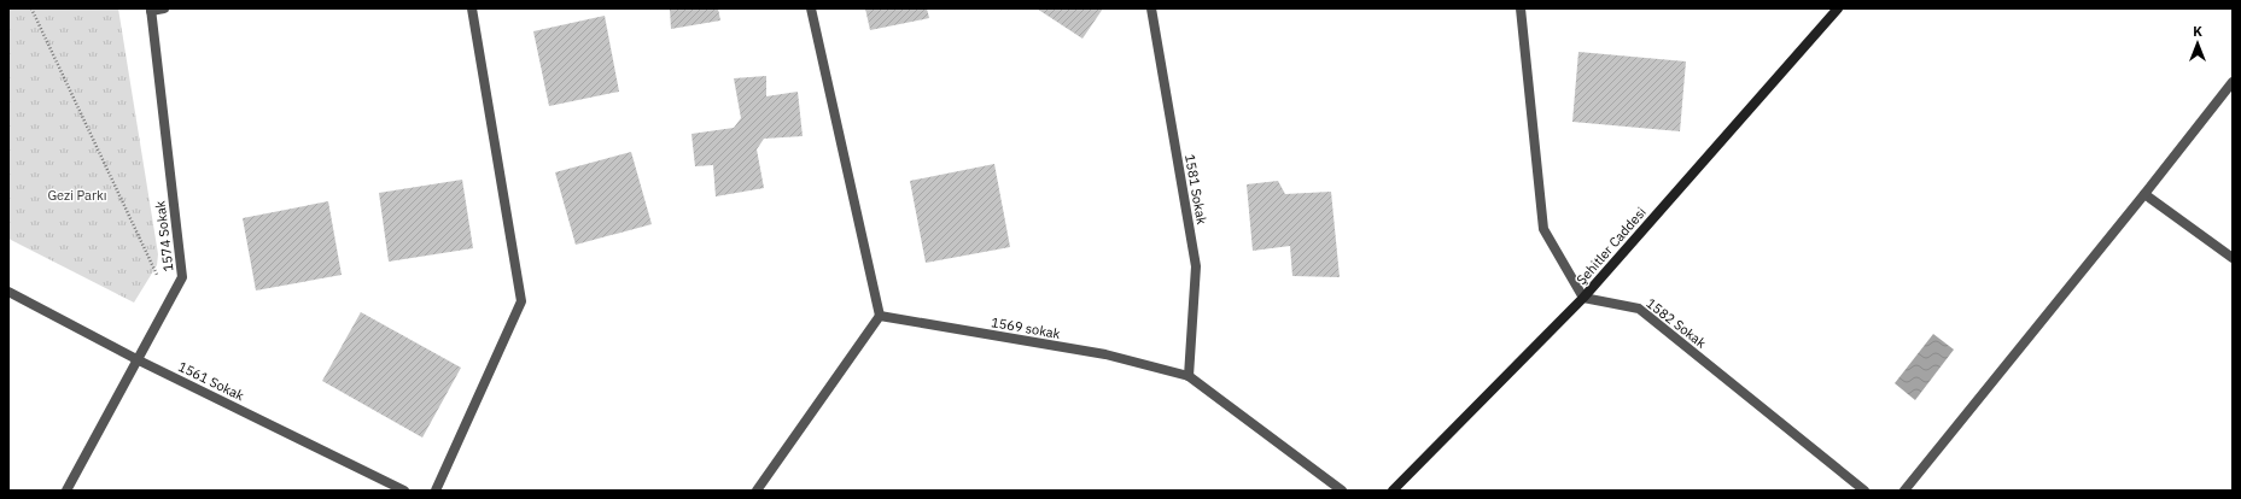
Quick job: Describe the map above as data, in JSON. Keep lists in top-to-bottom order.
{
  "streets": {
    "street": [
      "1581 Sokak",
      "1574 Sokak",
      "Şehitler Caddesi",
      "1582 Sokak",
      "1569 sokak",
      "1561 Sokak"
    ]
  },
  "crossings": [
    ["1581 Sokak", "1569 sokak"],
    ["1574 Sokak", "1561 Sokak"],
    ["Şehitler Caddesi", "1582 Sokak"]
  ],
  "parks": ["Gezi Parkı"],
  "north": "top"
}
